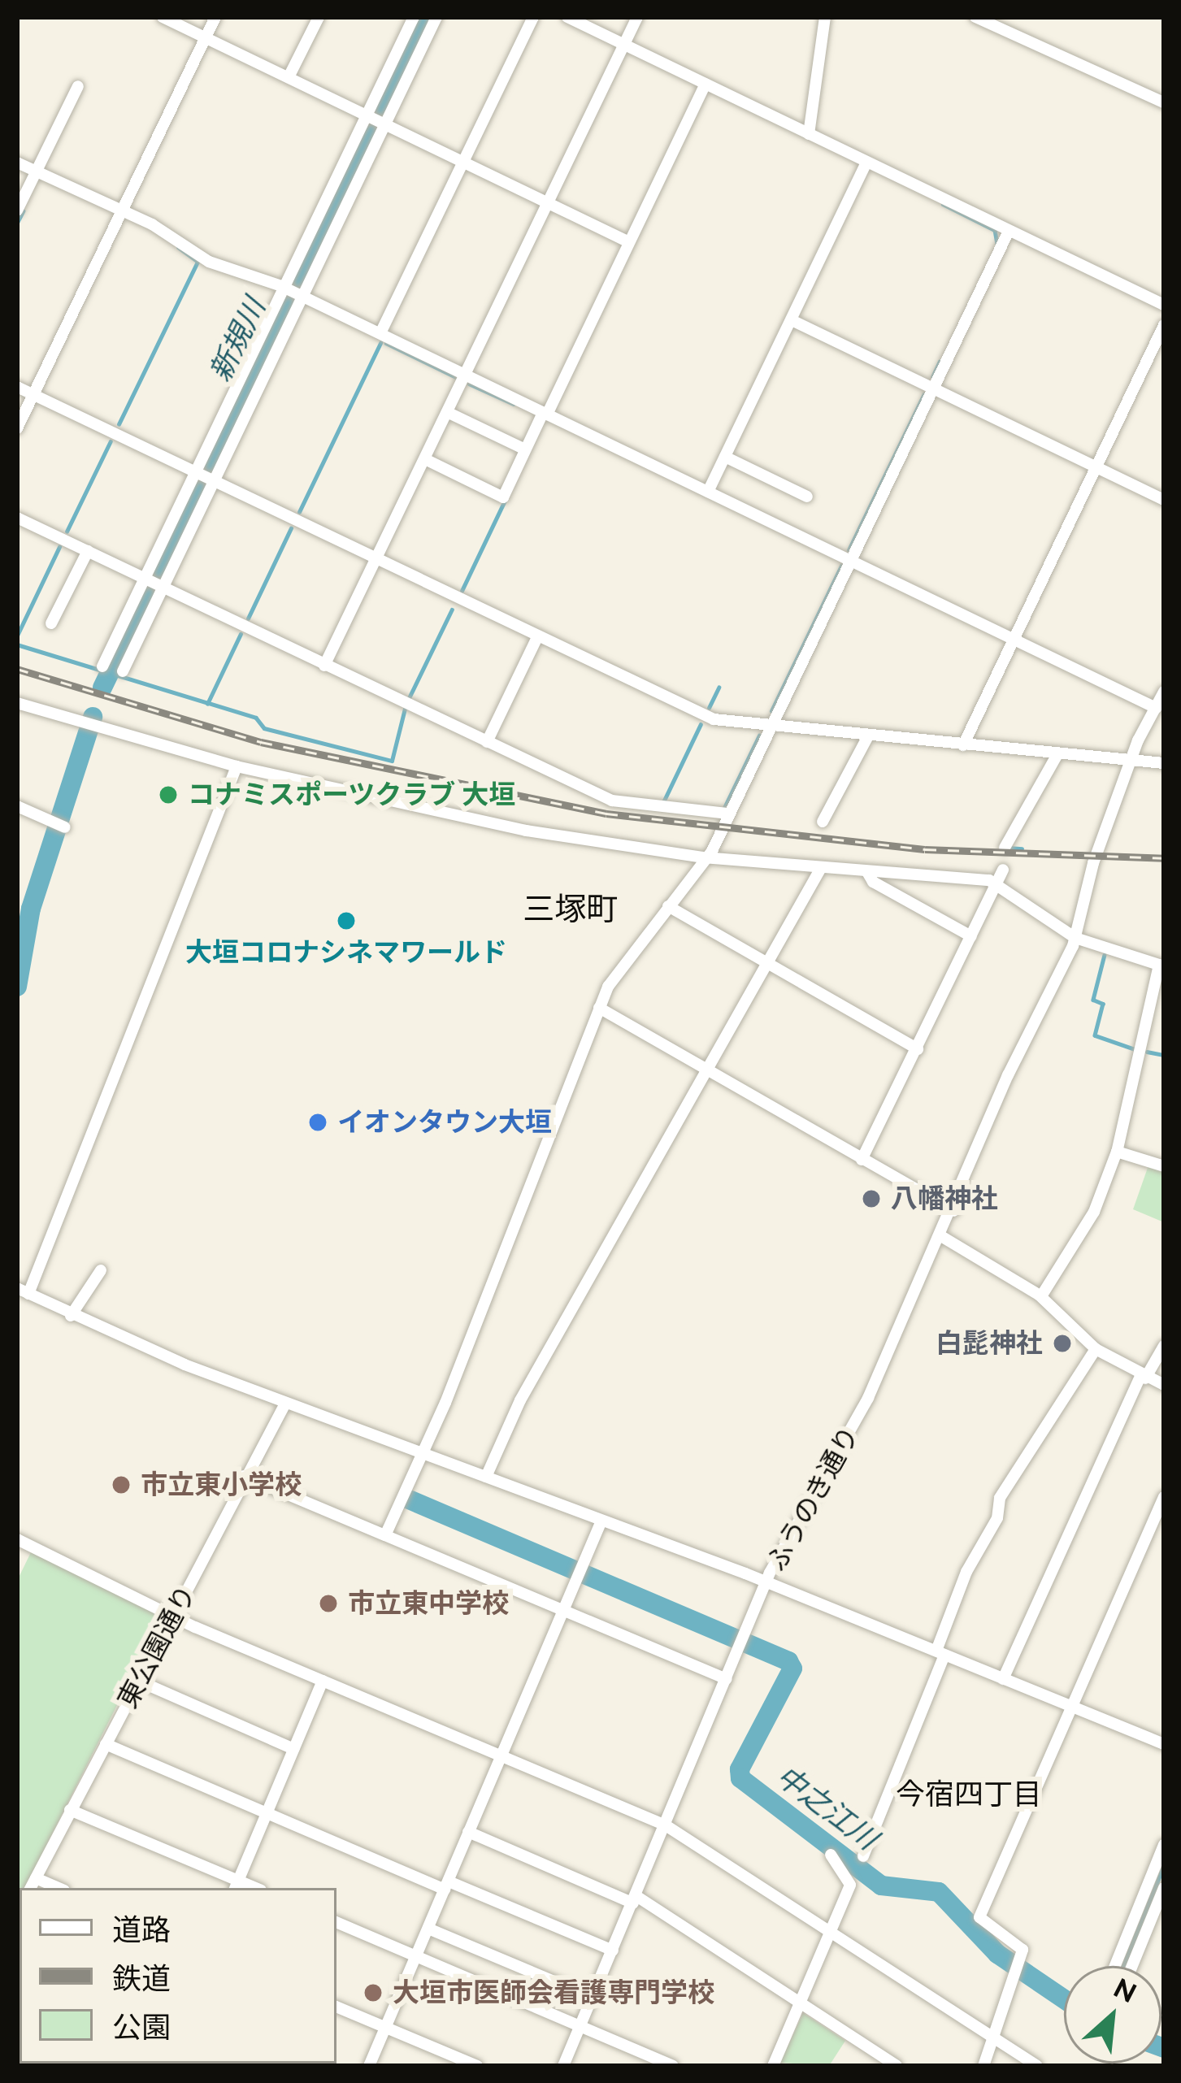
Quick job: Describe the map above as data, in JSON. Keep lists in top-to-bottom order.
{
  "streets": {
    "street": ["ふうのき通り", "東公園通り"]
  },
  "districts": ["三塚町", "今宿四丁目"],
  "water": ["新規川", "中之江川"],
  "places": [
    "コナミスポーツクラブ 大垣",
    "大垣コロナシネマワールド",
    "イオンタウン大垣",
    "八幡神社",
    "白髭神社",
    "市立東小学校",
    "市立東中学校",
    "大垣市医師会看護専門学校"
  ],
  "legend": ["道路", "鉄道", "公園"],
  "north": "top right"
}
